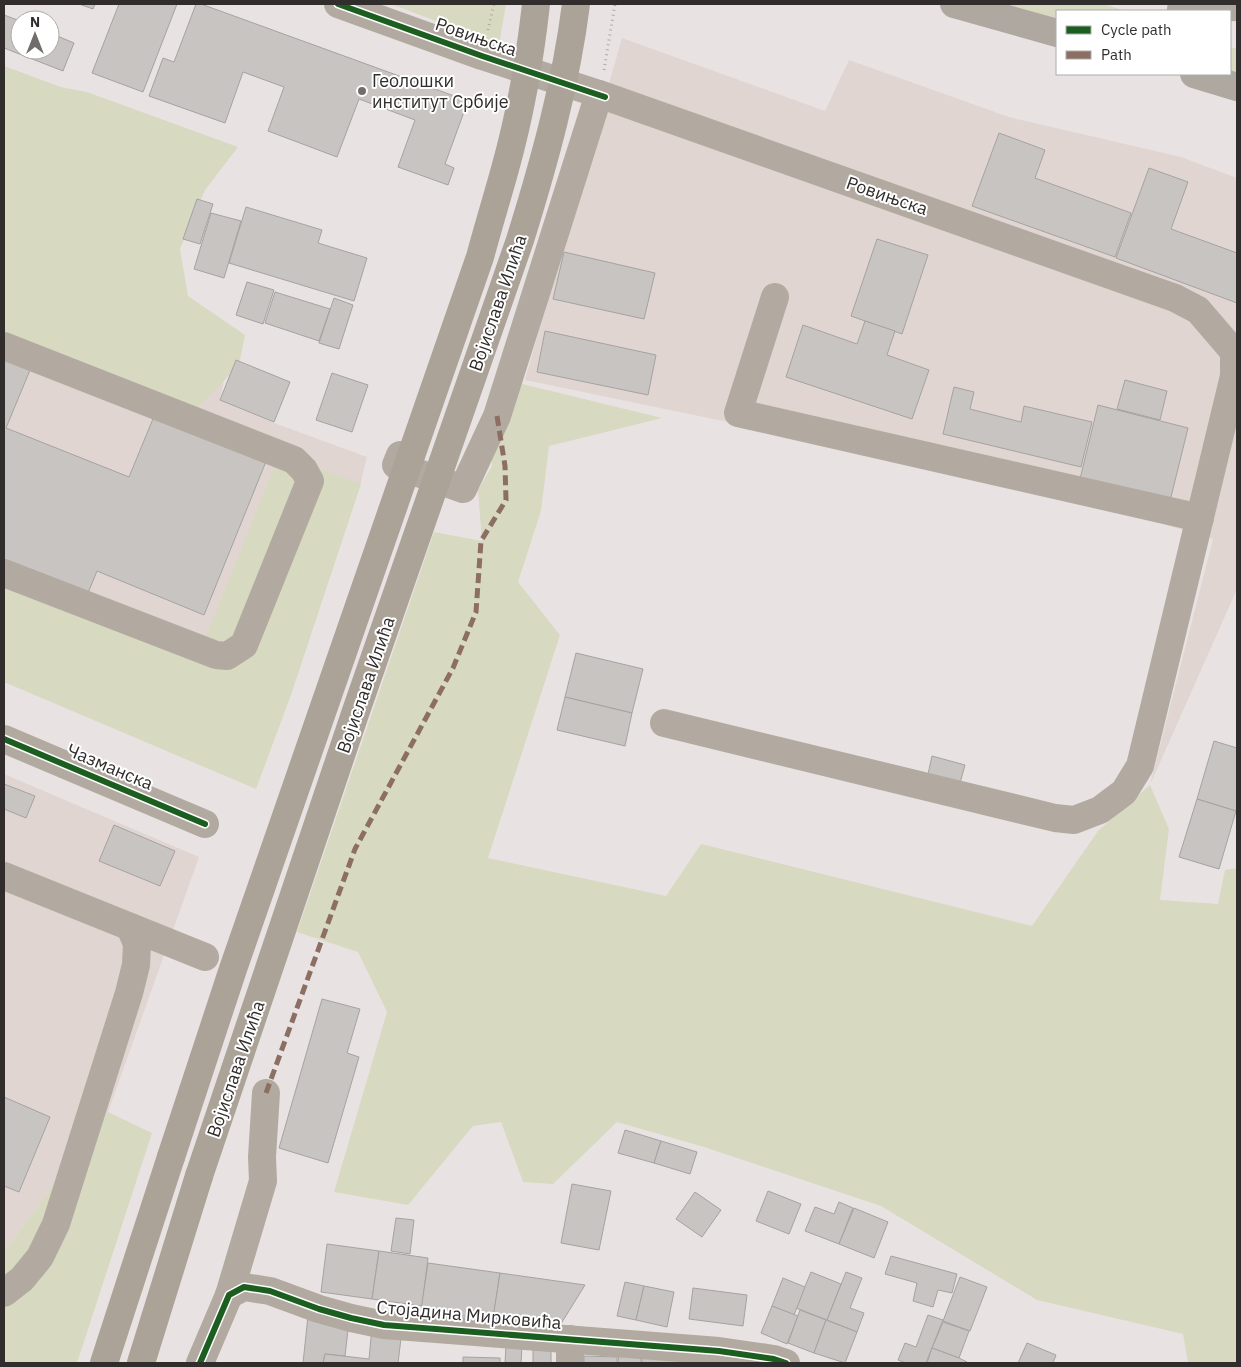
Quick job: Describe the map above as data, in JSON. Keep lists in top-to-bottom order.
{
  "streets": {
    "main road": ["Војислава Илића"],
    "street": ["Ровињска", "Чазманска", "Стојадина Мирковића"]
  },
  "places": ["Геолошки институт Србије"],
  "legend": ["Cycle path", "Path"],
  "north": "top"
}
